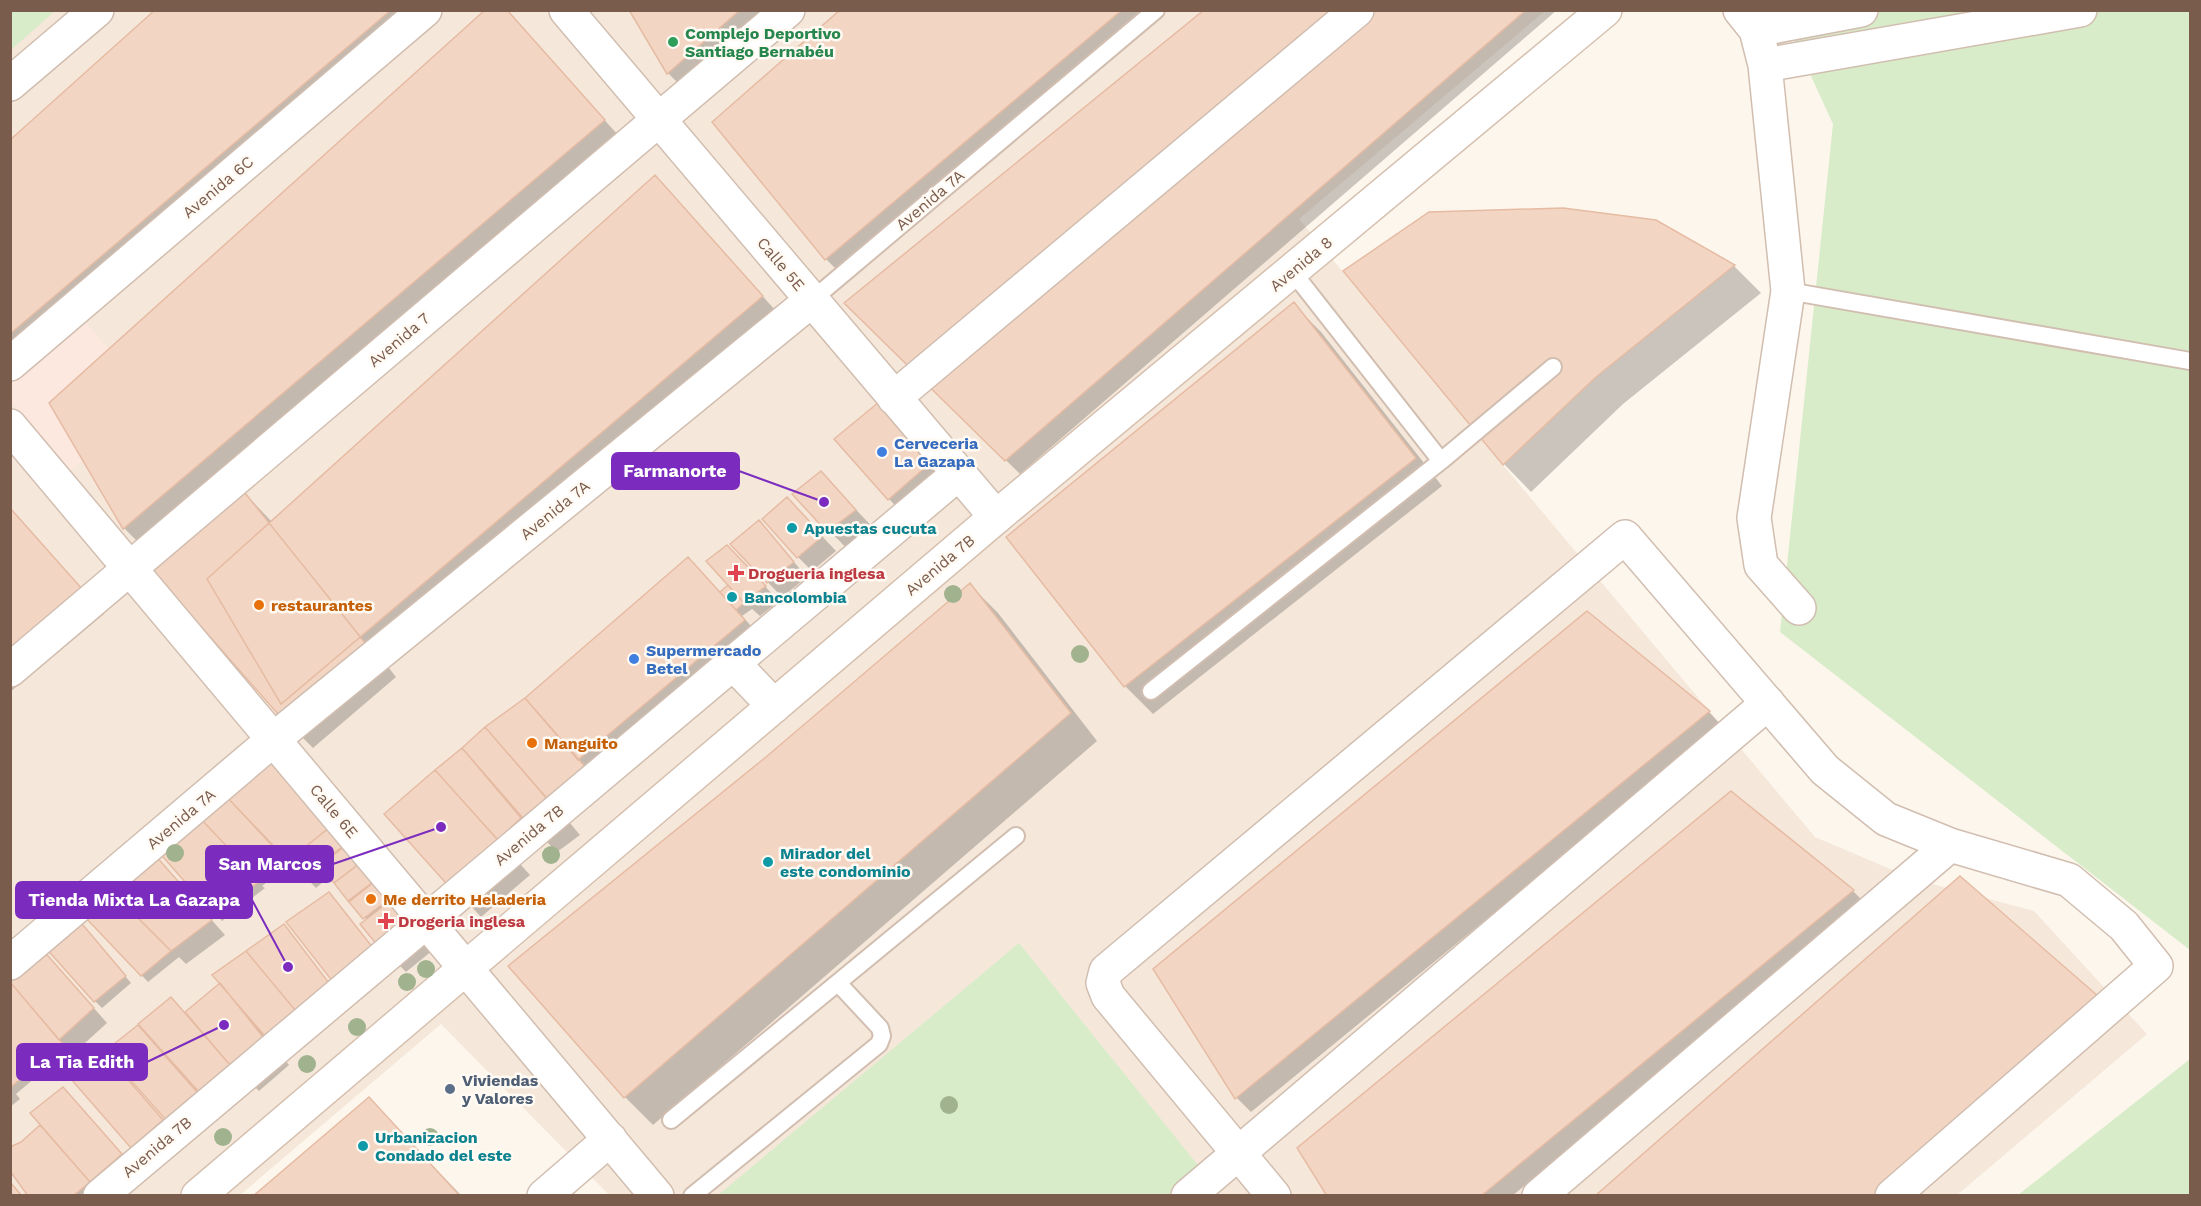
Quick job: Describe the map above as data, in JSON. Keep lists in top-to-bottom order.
{
  "streets": {
    "street": [
      "Avenida 6C",
      "Avenida 7A",
      "Calle 5E",
      "Avenida 8",
      "Avenida 7",
      "Avenida 7B",
      "Calle 6E"
    ]
  },
  "crossings": [
    ["Avenida 7A", "Calle 5E"],
    ["Avenida 7A", "Calle 6E"],
    ["Calle 5E", "Avenida 8"],
    ["Calle 5E", "Avenida 7"],
    ["Calle 5E", "Avenida 7B"],
    ["Avenida 8", "Avenida 7B"],
    ["Avenida 7", "Calle 6E"],
    ["Avenida 7B", "Calle 6E"]
  ],
  "places": {
    "other": [
      "Complejo Deportivo Santiago Bernabéu",
      "Cerveceria La Gazapa",
      "Farmanorte",
      "Apuestas cucuta",
      "Bancolombia",
      "restaurantes",
      "Supermercado Betel",
      "Manguito",
      "San Marcos",
      "Mirador del este condominio",
      "Me derrito Heladeria",
      "Tienda Mixta La Gazapa",
      "La Tia Edith",
      "Viviendas y Valores",
      "Urbanizacion Condado del este"
    ],
    "health": ["Drogueria inglesa", "Drogeria inglesa"]
  }
}
